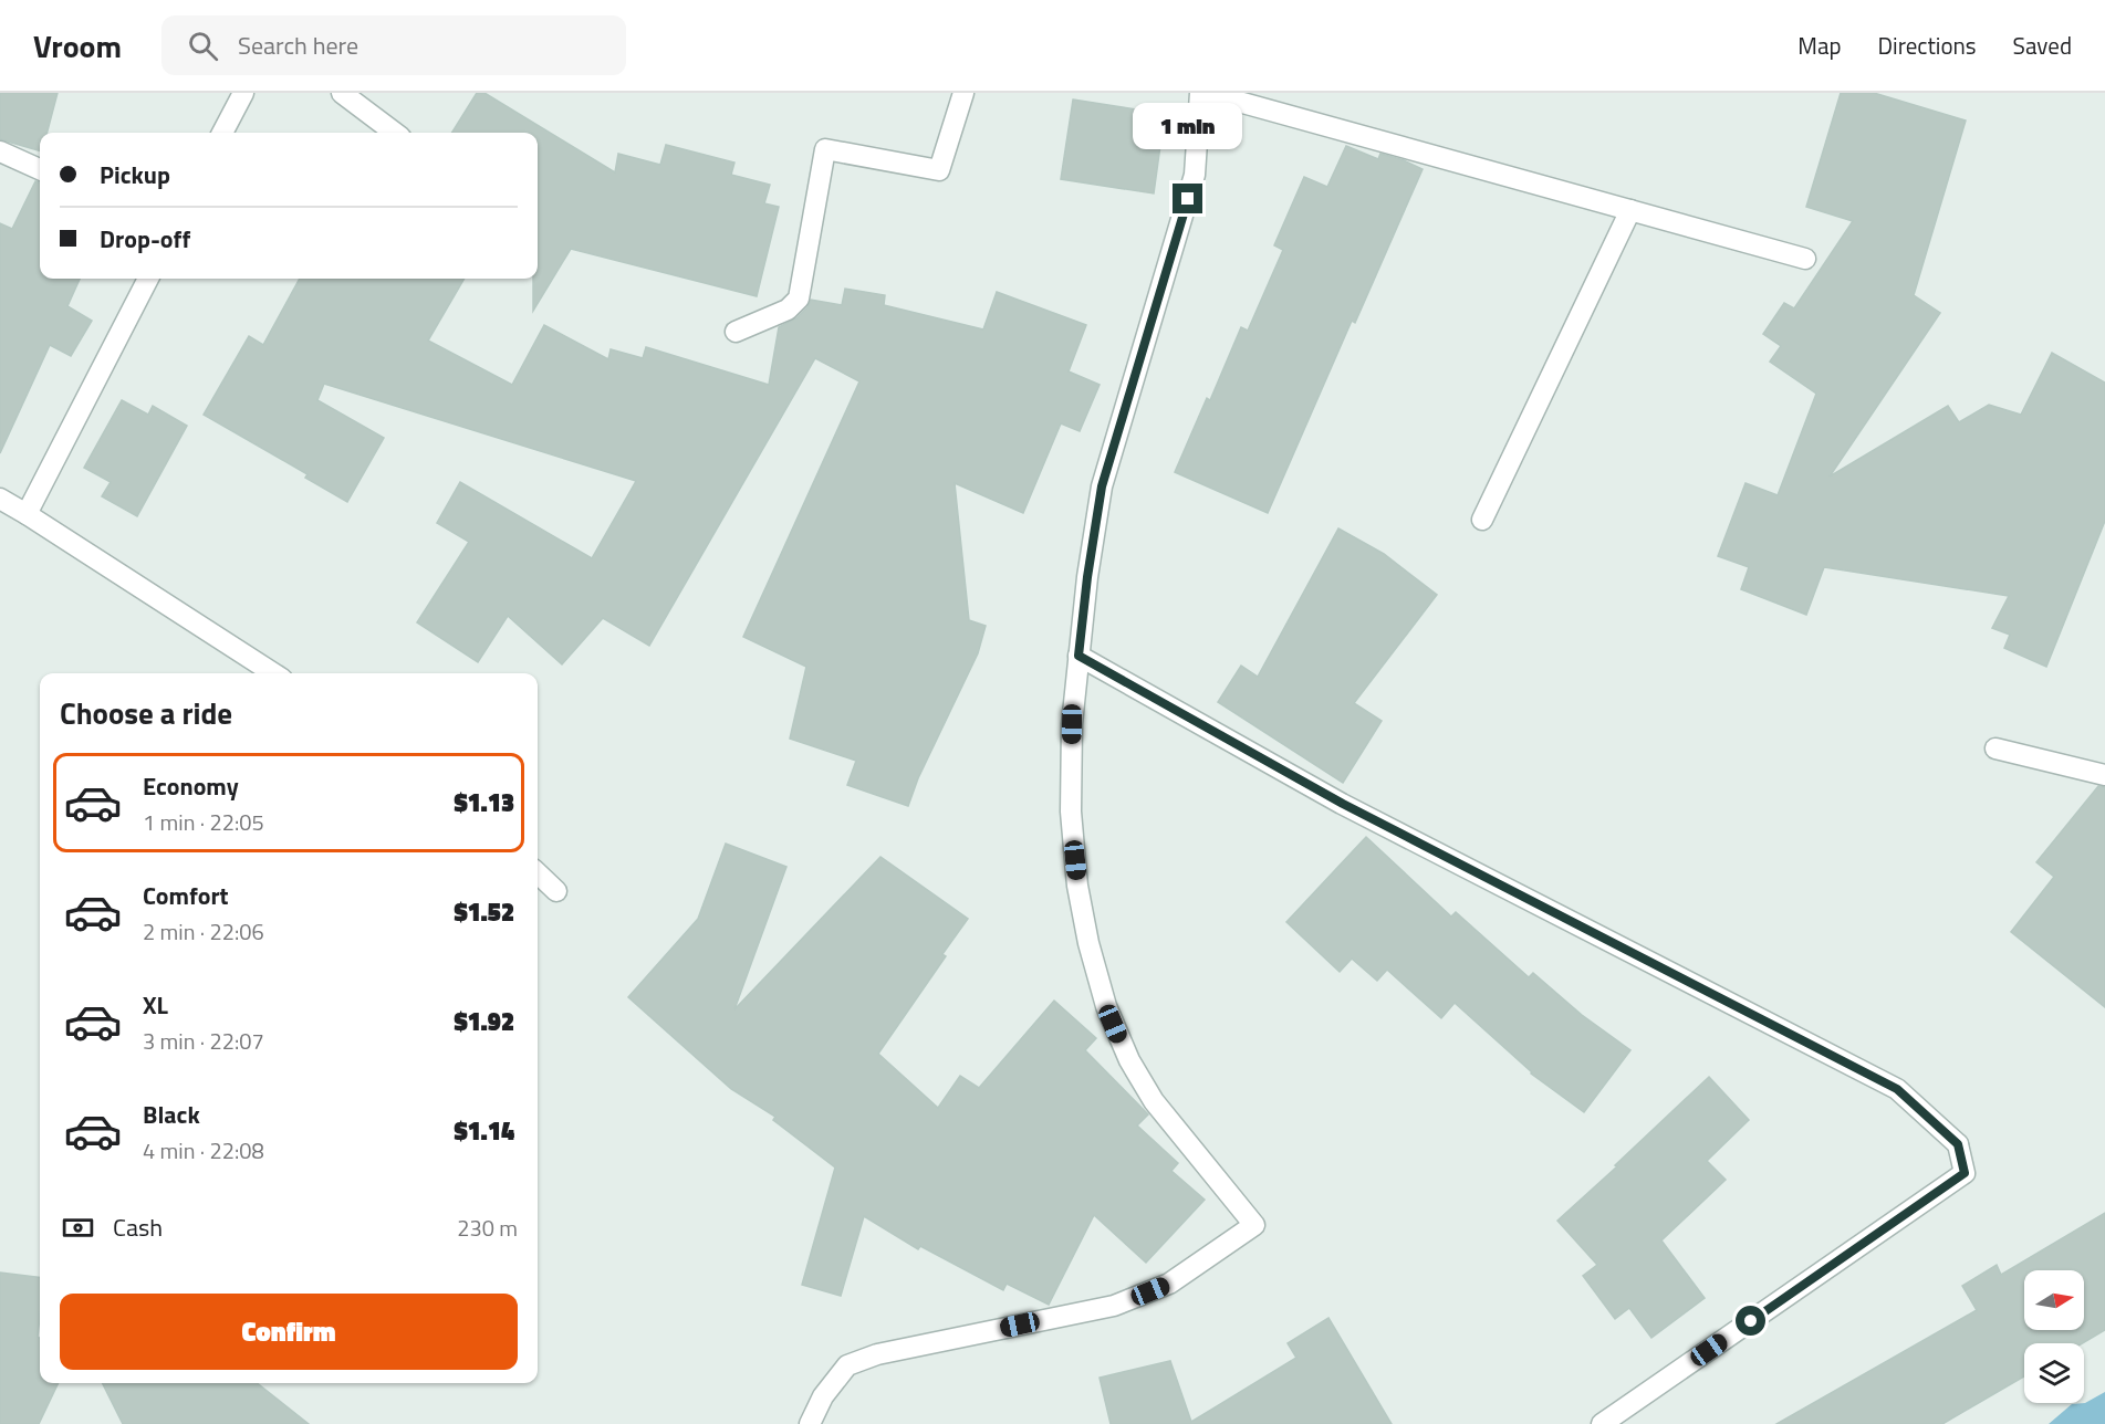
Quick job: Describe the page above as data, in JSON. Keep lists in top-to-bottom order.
{
  "north": "right",
  "page": {
    "header": "Vroom",
    "search": "Search here",
    "nav": ["Map", "Directions", "Saved"],
    "bubble": "1 min",
    "banner": ["Pickup", "Drop-off"],
    "heading": "Choose a ride",
    "list": [
      {
        "name": "Economy",
        "note": "1 min · 22:05",
        "value": "$1.13"
      },
      {
        "name": "Comfort",
        "note": "2 min · 22:06",
        "value": "$1.52"
      },
      {
        "name": "XL",
        "note": "3 min · 22:07",
        "value": "$1.92"
      },
      {
        "name": "Black",
        "note": "4 min · 22:08",
        "value": "$1.14"
      }
    ],
    "pay": ["Cash", "230 m"],
    "buttons": "Confirm"
  }
}
